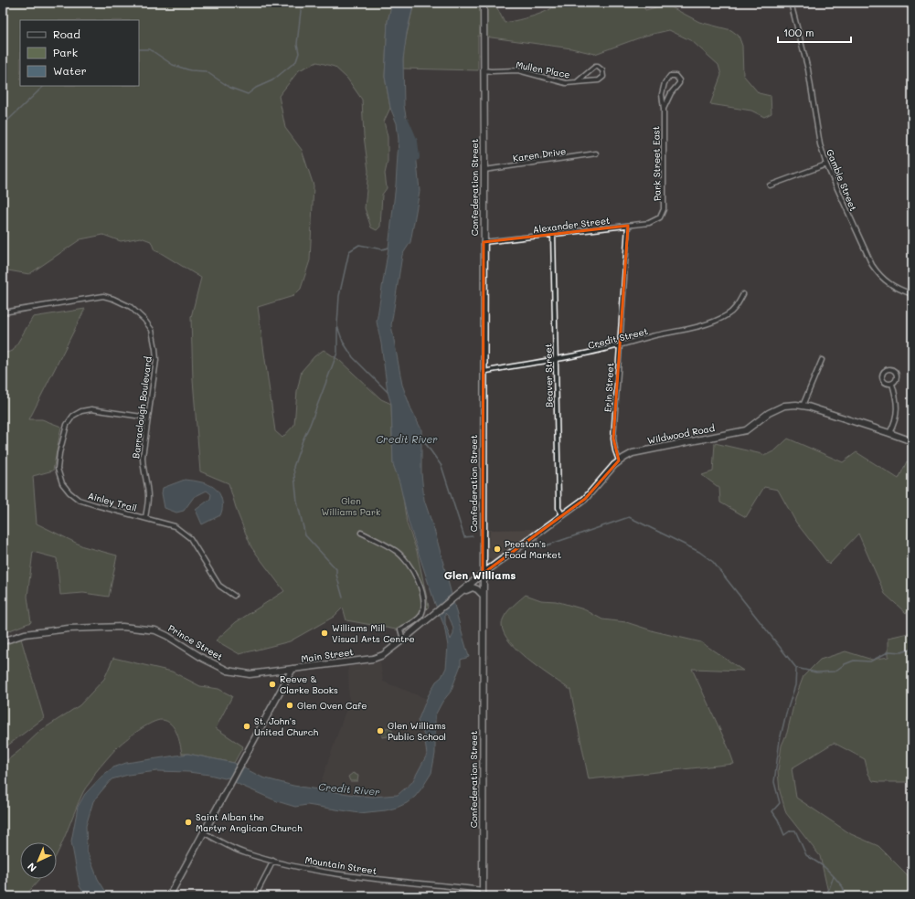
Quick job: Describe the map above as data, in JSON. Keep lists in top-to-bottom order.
{
  "streets": {
    "street": [
      "Mullen Place",
      "Karen Drive",
      "Park Street East",
      "Gamble Street",
      "Confederation Street",
      "Alexander Street",
      "Credit Street",
      "Beaver Street",
      "Erin Street",
      "Barraclough Boulevard",
      "Wildwood Road",
      "Ainley Trail",
      "Prince Street",
      "Main Street",
      "Mountain Street"
    ]
  },
  "crossings": [
    ["Mullen Place", "Confederation Street"],
    ["Karen Drive", "Confederation Street"],
    ["Park Street East", "Alexander Street"],
    ["Confederation Street", "Alexander Street"],
    ["Confederation Street", "Credit Street"],
    ["Confederation Street", "Wildwood Road"],
    ["Confederation Street", "Main Street"],
    ["Confederation Street", "Mountain Street"],
    ["Alexander Street", "Beaver Street"],
    ["Alexander Street", "Erin Street"],
    ["Credit Street", "Beaver Street"],
    ["Credit Street", "Erin Street"],
    ["Beaver Street", "Wildwood Road"],
    ["Erin Street", "Wildwood Road"],
    ["Barraclough Boulevard", "Ainley Trail"],
    ["Wildwood Road", "Main Street"],
    ["Prince Street", "Main Street"],
    ["Main Street", "Mountain Street"]
  ],
  "districts": ["Glen Williams"],
  "water": ["Credit River"],
  "parks": ["Glen Williams Park"],
  "places": [
    "Preston's Food Market",
    "Williams Mill Visual Arts Centre",
    "Reeve & Clarke Books",
    "Glen Oven Cafe",
    "St. John's United Church",
    "Glen Williams Public School",
    "Saint Alban the Martyr Anglican Church"
  ],
  "legend": ["Road", "Park", "Water"],
  "scale_bar": "100 m",
  "north": "bottom left"
}
